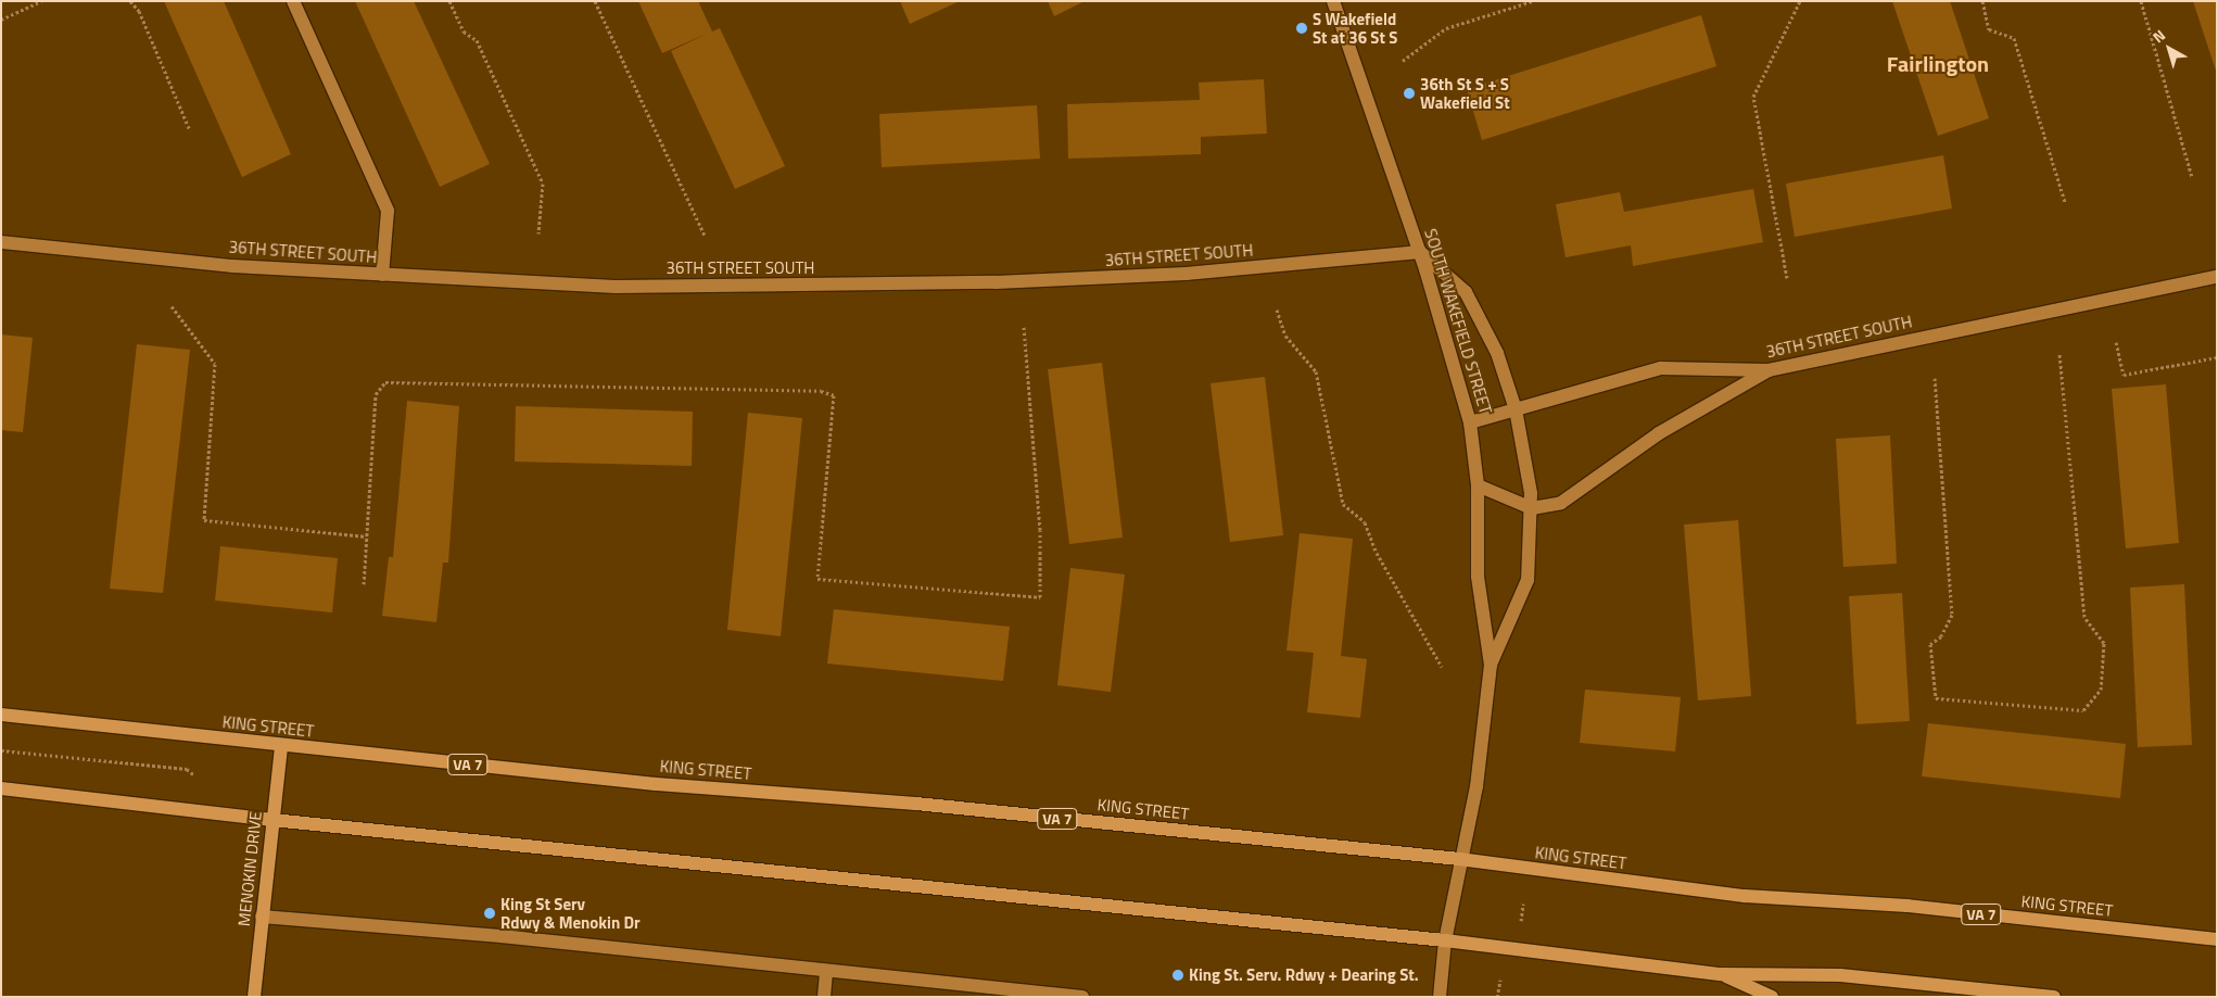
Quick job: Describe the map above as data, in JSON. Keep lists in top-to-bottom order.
{
  "streets": {
    "main road": ["KING STREET", "VA 7", "MENOKIN DRIVE"],
    "street": ["36TH STREET SOUTH", "SOUTH WAKEFIELD STREET"]
  },
  "crossings": [
    ["36TH STREET SOUTH", "SOUTH WAKEFIELD STREET"],
    ["SOUTH WAKEFIELD STREET", "KING STREET"],
    ["KING STREET", "MENOKIN DRIVE"]
  ],
  "districts": ["Fairlington"],
  "places": [
    "S Wakefield St at 36 St S",
    "36th St S + S Wakefield St",
    "King St Serv Rdwy & Menokin Dr",
    "King St. Serv. Rdwy + Dearing St."
  ],
  "north": "top left"
}
